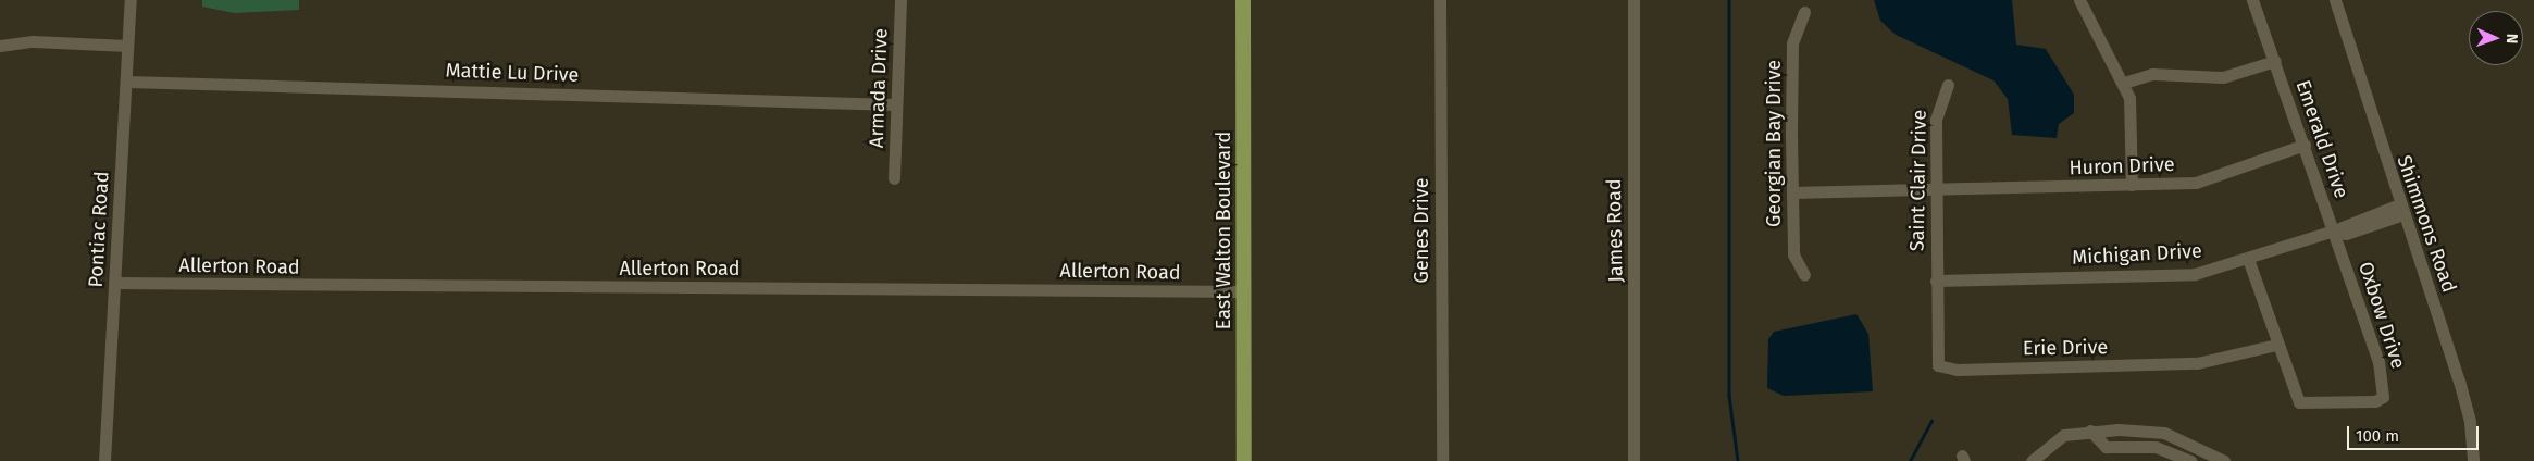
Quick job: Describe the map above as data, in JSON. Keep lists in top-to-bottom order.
{
  "streets": {
    "main road": ["East Walton Boulevard"],
    "street": [
      "Mattie Lu Drive",
      "Armada Drive",
      "Emerald Drive",
      "Georgian Bay Drive",
      "Huron Drive",
      "Saint Clair Drive",
      "Shimmons Road",
      "Pontiac Road",
      "Genes Drive",
      "James Road",
      "Michigan Drive",
      "Allerton Road",
      "Oxbow Drive",
      "Erie Drive"
    ]
  },
  "crossings": [
    ["Mattie Lu Drive", "Armada Drive"],
    ["Mattie Lu Drive", "Pontiac Road"],
    ["Emerald Drive", "Huron Drive"],
    ["Emerald Drive", "Michigan Drive"],
    ["Emerald Drive", "Oxbow Drive"],
    ["Georgian Bay Drive", "Huron Drive"],
    ["Huron Drive", "Saint Clair Drive"],
    ["Saint Clair Drive", "Michigan Drive"],
    ["Saint Clair Drive", "Erie Drive"],
    ["Shimmons Road", "Michigan Drive"],
    ["Pontiac Road", "Allerton Road"],
    ["East Walton Boulevard", "Allerton Road"],
    ["Michigan Drive", "Oxbow Drive"],
    ["Michigan Drive", "Erie Drive"],
    ["Oxbow Drive", "Erie Drive"]
  ],
  "scale_bar": "100 m",
  "north": "right"
}
